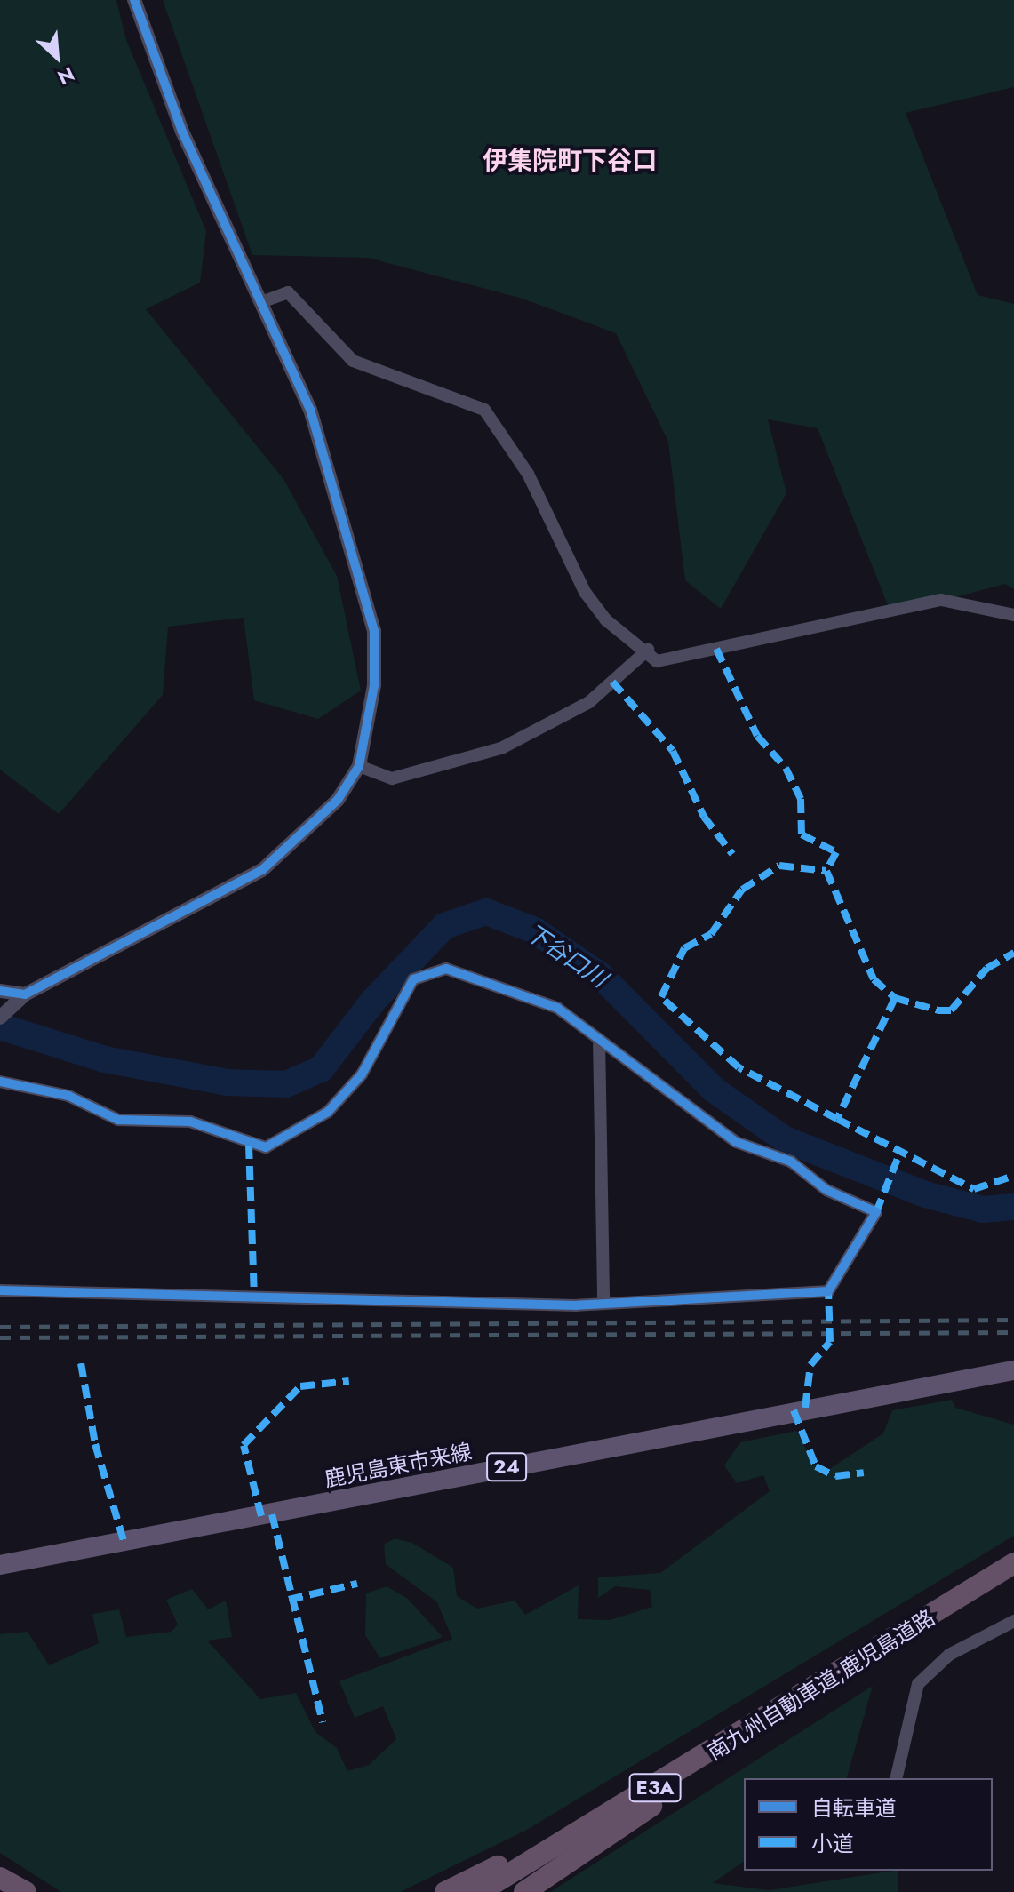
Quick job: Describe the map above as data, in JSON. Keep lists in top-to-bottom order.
{
  "streets": {
    "highway": ["南九州自動車道;鹿児島道路", "E3A"],
    "main road": ["鹿児島東市来線", "24"]
  },
  "districts": ["伊集院町下谷口"],
  "water": ["下谷口川"],
  "legend": ["自転車道", "小道"],
  "north": "bottom right"
}
